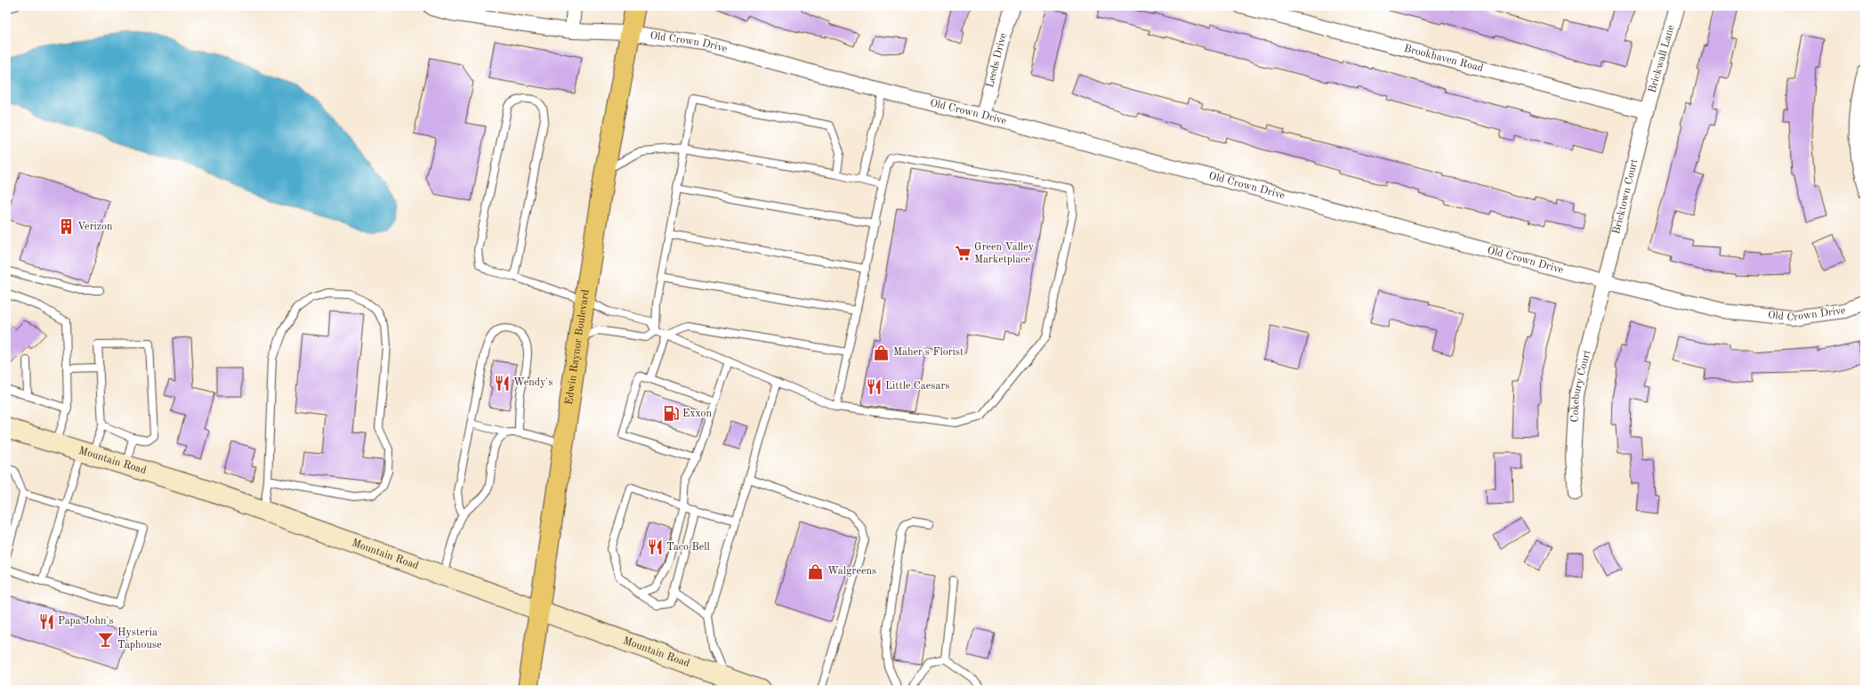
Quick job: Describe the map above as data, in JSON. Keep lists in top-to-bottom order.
{
  "streets": {
    "main road": ["Edwin Raynor Boulevard", "Mountain Road"],
    "street": [
      "Old Crown Drive",
      "Brookhaven Road",
      "Brickwall Lane",
      "Leeds Drive",
      "Bricktown Court",
      "Cokebury Court"
    ]
  },
  "crossings": [
    ["Old Crown Drive", "Leeds Drive"],
    ["Old Crown Drive", "Bricktown Court"],
    ["Old Crown Drive", "Edwin Raynor Boulevard"],
    ["Old Crown Drive", "Cokebury Court"],
    ["Brookhaven Road", "Brickwall Lane"],
    ["Brookhaven Road", "Bricktown Court"],
    ["Brickwall Lane", "Bricktown Court"],
    ["Bricktown Court", "Cokebury Court"],
    ["Edwin Raynor Boulevard", "Mountain Road"]
  ],
  "places": {
    "building": ["Verizon"],
    "supermarket": ["Green Valley Marketplace"],
    "shop": ["Maher's Florist", "Walgreens"],
    "restaurant": [
      "Wendy's",
      "Little Caesars",
      "Taco Bell",
      "Papa John's"
    ],
    "fuel station": ["Exxon"],
    "bar": ["Hysteria Taphouse"]
  }
}
